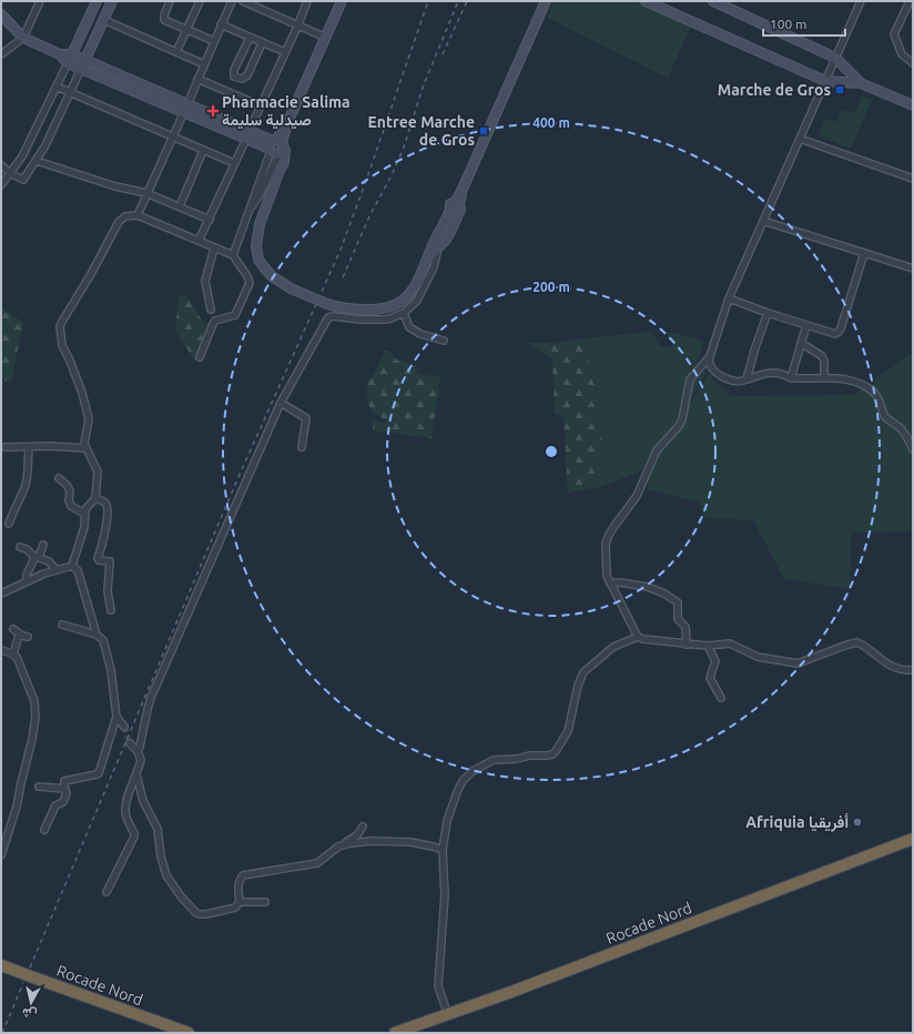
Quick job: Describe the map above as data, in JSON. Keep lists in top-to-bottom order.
{
  "streets": {
    "highway": ["Rocade Nord"]
  },
  "places": {
    "transit": ["Marche de Gros", "Entree Marche de Gros"],
    "health": ["Pharmacie Salima صيدلية سليمة"],
    "other": ["Afriquia أفريقيا"]
  },
  "scale_bar": "100 m",
  "north": "bottom",
  "rings": ["400 m", "200 m"]
}
